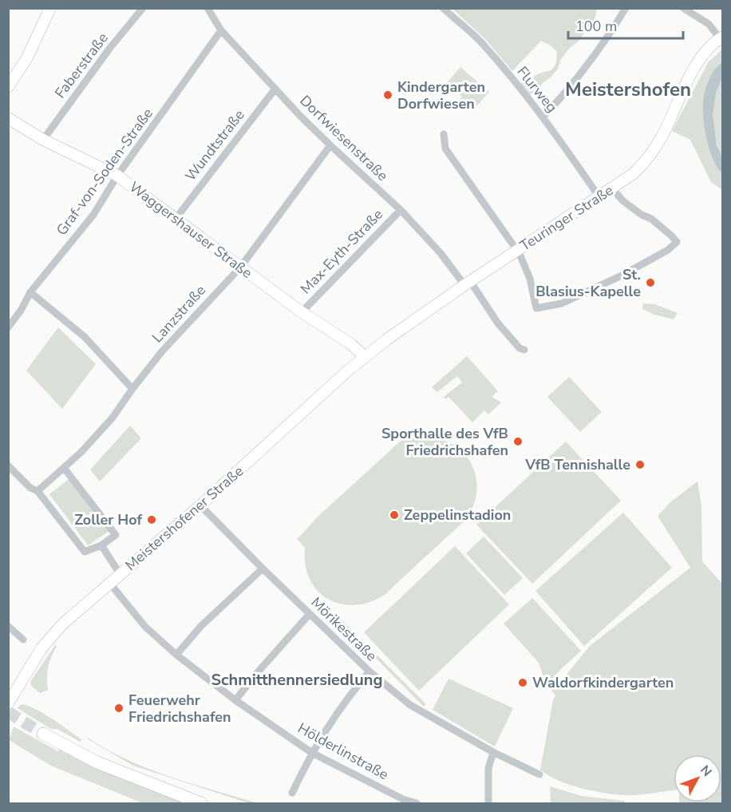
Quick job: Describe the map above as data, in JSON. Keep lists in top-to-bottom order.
{
  "streets": {
    "street": [
      "Faberstraße",
      "Flurweg",
      "Dorfwiesenstraße",
      "Wundtstraße",
      "Graf-von-Soden-Straße",
      "Teuringer Straße",
      "Waggershauser Straße",
      "Max-Eyth-Straße",
      "Lanzstraße",
      "Meistershofener Straße",
      "Mörikestraße",
      "Hölderlinstraße"
    ]
  },
  "crossings": [
    ["Faberstraße", "Waggershauser Straße"],
    ["Flurweg", "Teuringer Straße"],
    ["Dorfwiesenstraße", "Wundtstraße"],
    ["Dorfwiesenstraße", "Graf-von-Soden-Straße"],
    ["Dorfwiesenstraße", "Teuringer Straße"],
    ["Dorfwiesenstraße", "Max-Eyth-Straße"],
    ["Dorfwiesenstraße", "Lanzstraße"],
    ["Wundtstraße", "Waggershauser Straße"],
    ["Graf-von-Soden-Straße", "Waggershauser Straße"],
    ["Teuringer Straße", "Waggershauser Straße"],
    ["Teuringer Straße", "Meistershofener Straße"],
    ["Waggershauser Straße", "Max-Eyth-Straße"],
    ["Waggershauser Straße", "Lanzstraße"],
    ["Waggershauser Straße", "Meistershofener Straße"],
    ["Meistershofener Straße", "Mörikestraße"],
    ["Meistershofener Straße", "Hölderlinstraße"]
  ],
  "districts": ["Meistershofen", "Schmitthennersiedlung"],
  "places": [
    "Kindergarten Dorfwiesen",
    "St. Blasius-Kapelle",
    "Sporthalle des VfB Friedrichshafen",
    "VfB Tennishalle",
    "Zeppelinstadion",
    "Zoller Hof",
    "Waldorfkindergarten",
    "Feuerwehr Friedrichshafen"
  ],
  "scale_bar": "100 m",
  "north": "top right"
}
